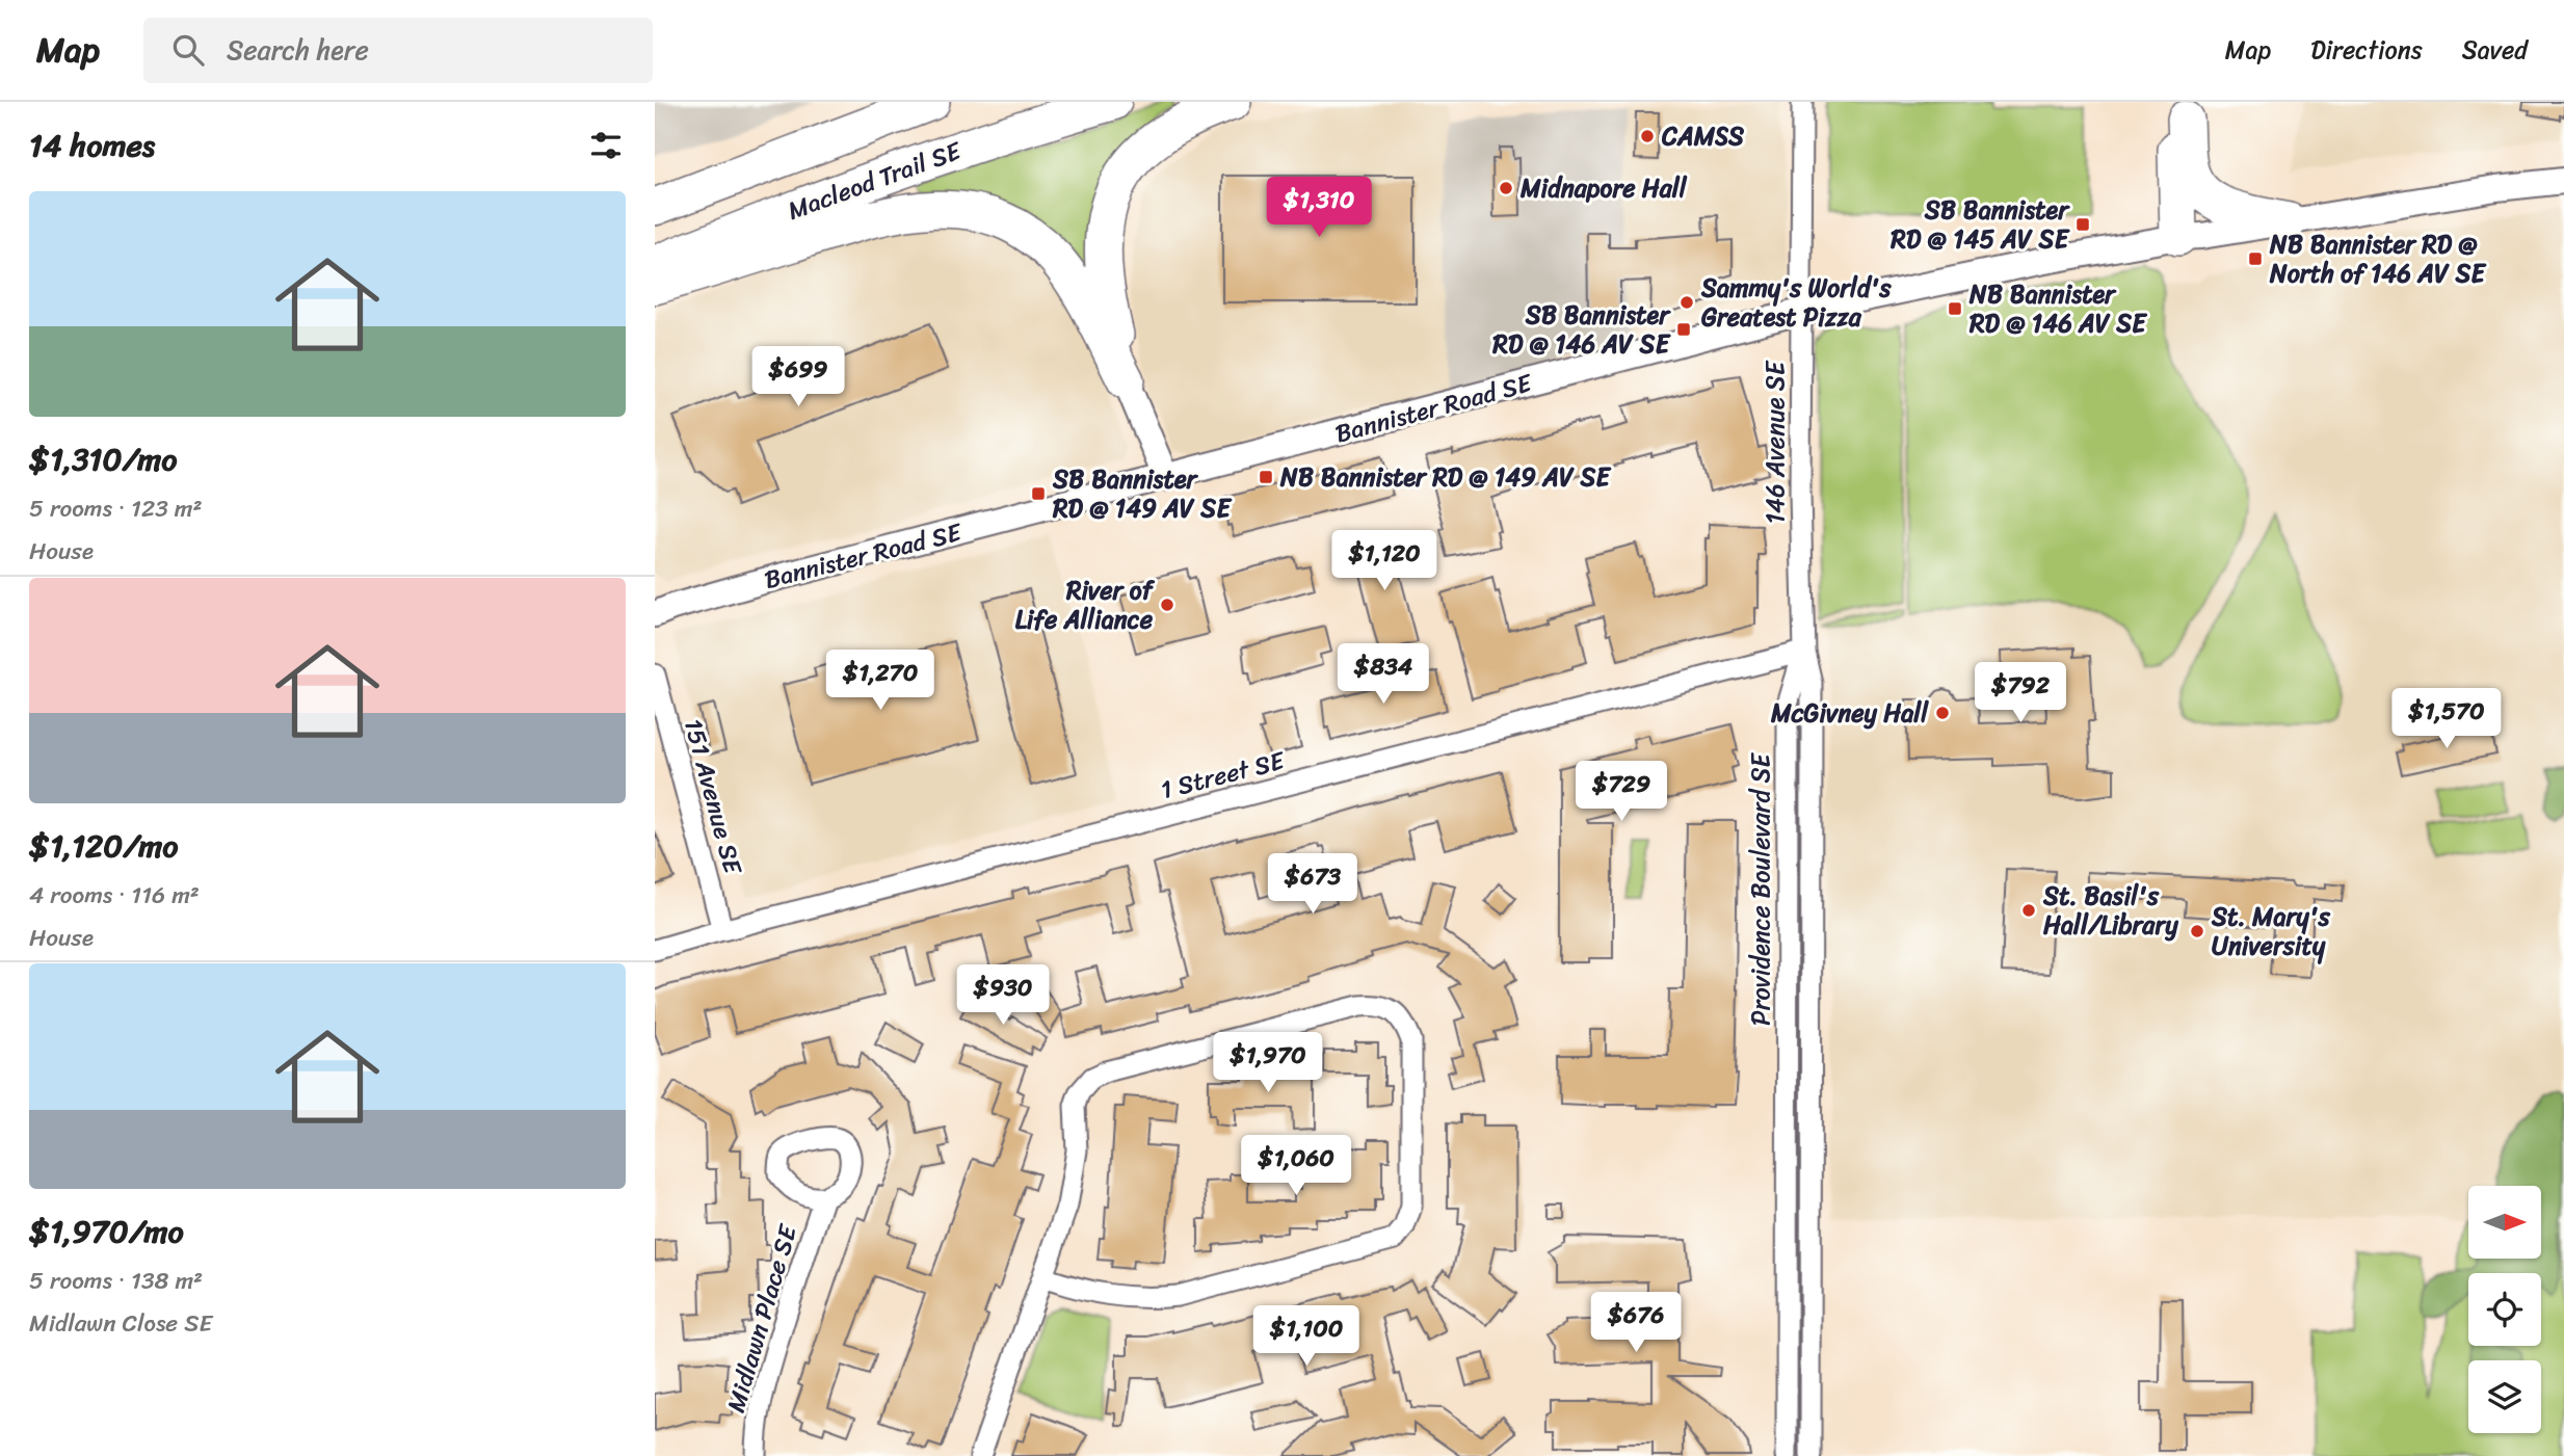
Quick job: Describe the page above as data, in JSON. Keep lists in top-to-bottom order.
{
  "streets": {
    "highway": ["Macleod Trail SE"],
    "street": [
      "Bannister Road SE",
      "146 Avenue SE",
      "1 Street SE",
      "151 Avenue SE",
      "Providence Boulevard SE",
      "Midlawn Place SE"
    ]
  },
  "crossings": [
    ["Bannister Road SE", "146 Avenue SE"],
    ["146 Avenue SE", "1 Street SE"],
    ["146 Avenue SE", "Providence Boulevard SE"],
    ["1 Street SE", "151 Avenue SE"],
    ["1 Street SE", "Providence Boulevard SE"]
  ],
  "places": {
    "other": [
      "CAMSS",
      "Midnapore Hall",
      "Sammy's World's Greatest Pizza",
      "River of Life Alliance",
      "McGivney Hall",
      "St. Basil's Hall/Library",
      "St. Mary's University"
    ],
    "transit": [
      "SB Bannister RD @ 145 AV SE",
      "NB Bannister RD @ North of 146 AV SE",
      "NB Bannister RD @ 146 AV SE",
      "SB Bannister RD @ 146 AV SE",
      "NB Bannister RD @ 149 AV SE",
      "SB Bannister RD @ 149 AV SE"
    ]
  },
  "north": "right",
  "page": {
    "header": "Map",
    "search": "Search here",
    "nav": ["Map", "Directions", "Saved"],
    "heading": "14 homes",
    "price": [
      "$1,310",
      "$699",
      "$1,120",
      "$834",
      "$1,270",
      "$792",
      "$1,570",
      "$729",
      "$673",
      "$930",
      "$1,970",
      "$1,060",
      "$676",
      "$1,100"
    ],
    "list": [
      {
        "name": "$1,310/mo",
        "note": "5 rooms · 123 m² · House"
      },
      {
        "name": "$1,120/mo",
        "note": "4 rooms · 116 m² · House"
      },
      {
        "name": "$1,970/mo",
        "note": "5 rooms · 138 m² · Midlawn Close SE"
      }
    ]
  }
}
